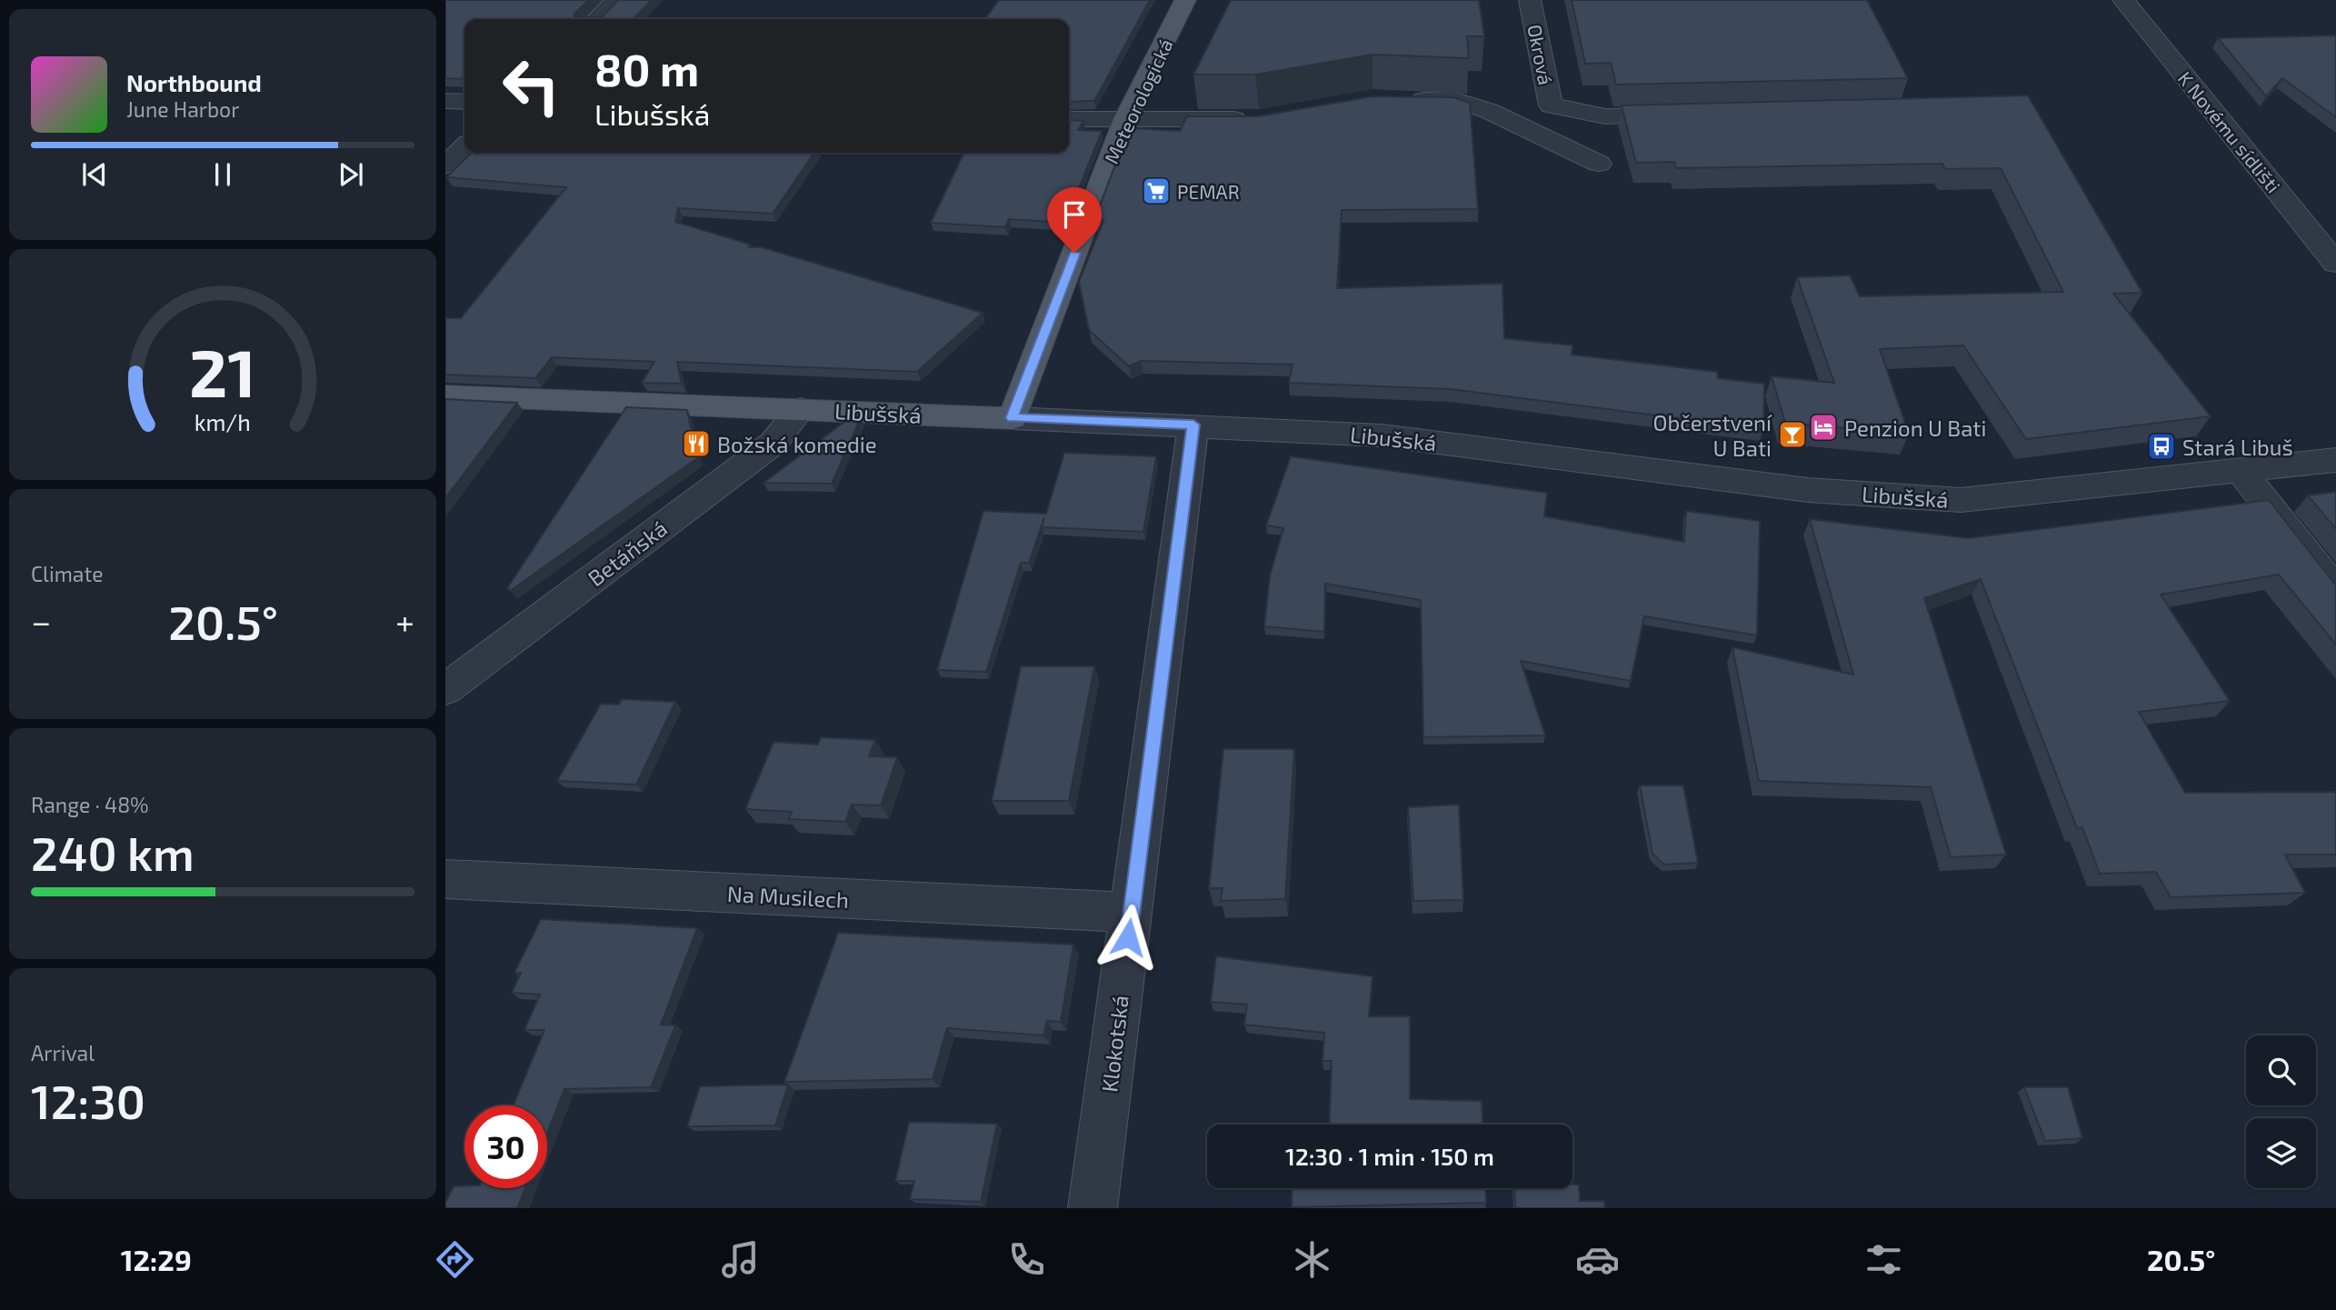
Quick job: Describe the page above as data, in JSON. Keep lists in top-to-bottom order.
{
  "streets": {
    "main road": ["Meteorologická", "Libušská"],
    "street": [
      "Okrová",
      "K Novému sídlišti",
      "Betáňská",
      "Na Musilech",
      "Klokotská"
    ]
  },
  "crossings": [
    ["Meteorologická", "Libušská"],
    ["Libušská", "Betáňská"],
    ["Libušská", "Klokotská"],
    ["Na Musilech", "Klokotská"]
  ],
  "places": {
    "supermarket": ["PEMAR"],
    "hotel": ["Penzion U Bati"],
    "bar": ["Občerstvení U Bati"],
    "restaurant": ["Božská komedie"],
    "bus stop": ["Stará Libuš"]
  },
  "page": {
    "turn": ["80 m", "Libušská"],
    "song": ["Northbound", "June Harbor"],
    "tile": [
      "Climate",
      ["Range · 48%", "240 km"],
      ["Arrival", "12:30"]
    ],
    "heat": ["−", "20.5°", "+"],
    "limit": "30",
    "trip": "12:30 · 1 min · 150 m",
    "tabs": ["12:29", "20.5°"],
    "gauge": ["21", "km/h"]
  }
}
